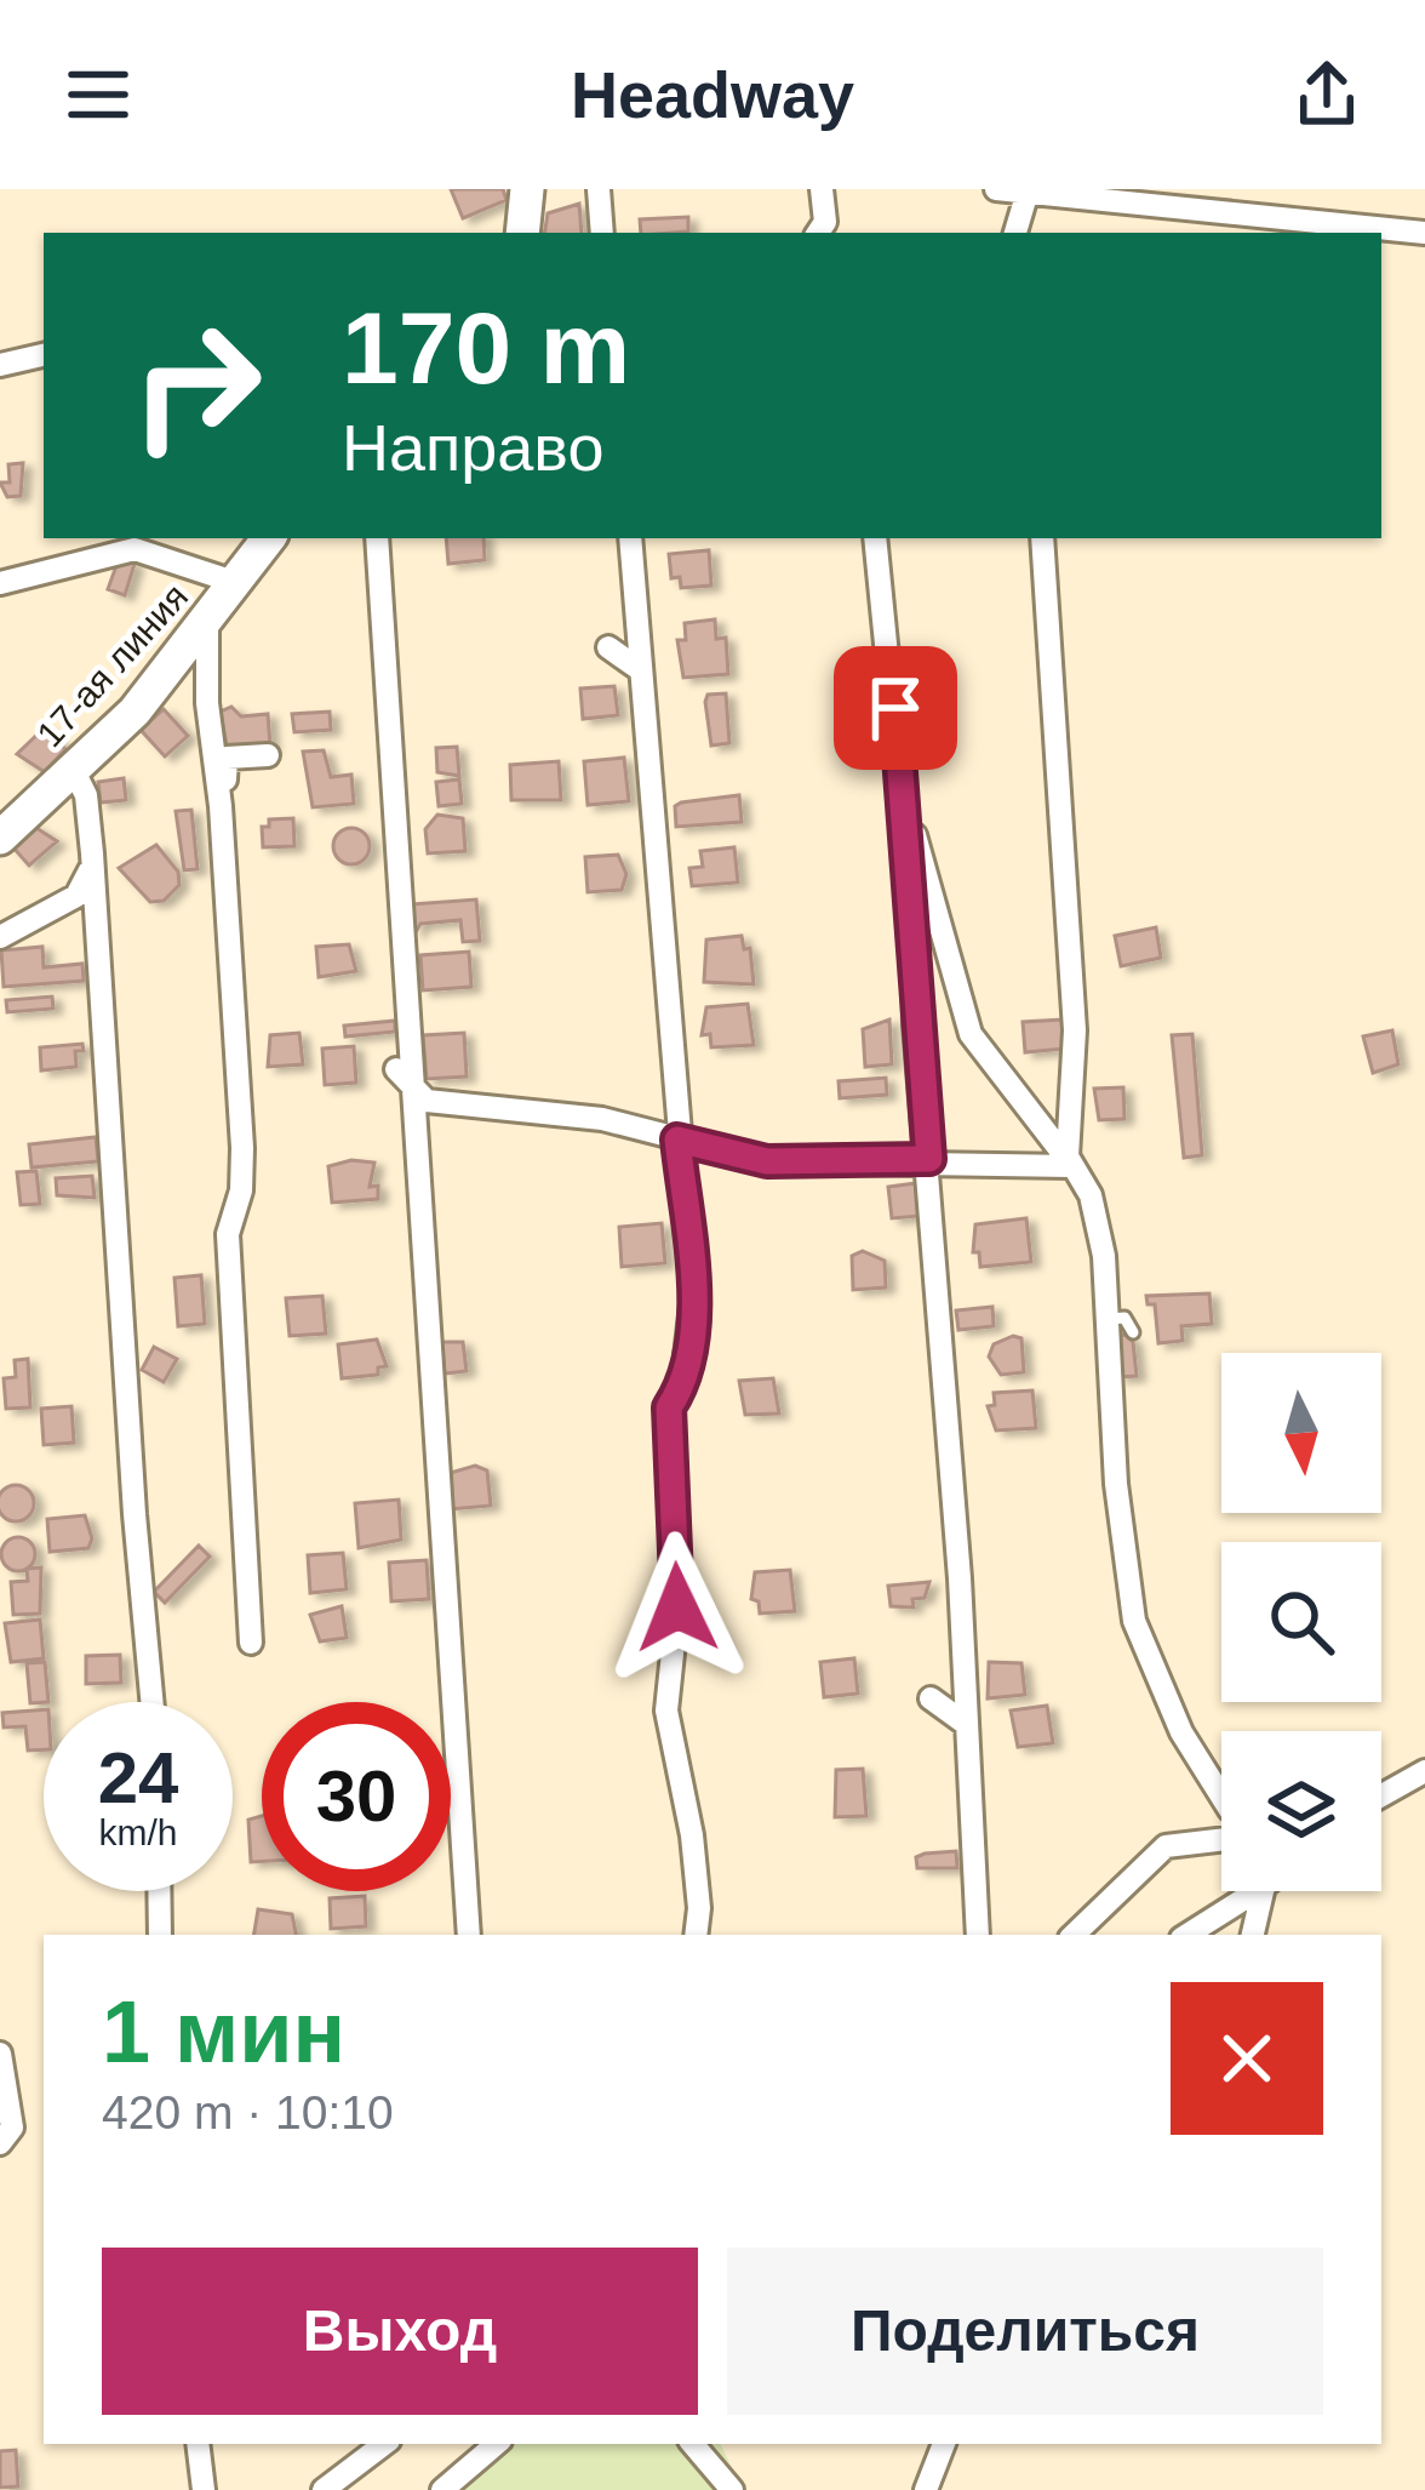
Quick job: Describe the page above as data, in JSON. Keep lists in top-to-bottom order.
{
  "streets": {
    "street": ["17-ая линия"]
  },
  "north": "bottom",
  "page": {
    "header": "Headway",
    "turn": ["170 m", "Направо"],
    "speed": "24 km/h",
    "limit": "30",
    "heading": ["1 мин", "420 m · 10:10"],
    "buttons": ["Выход", "Поделиться"]
  }
}
